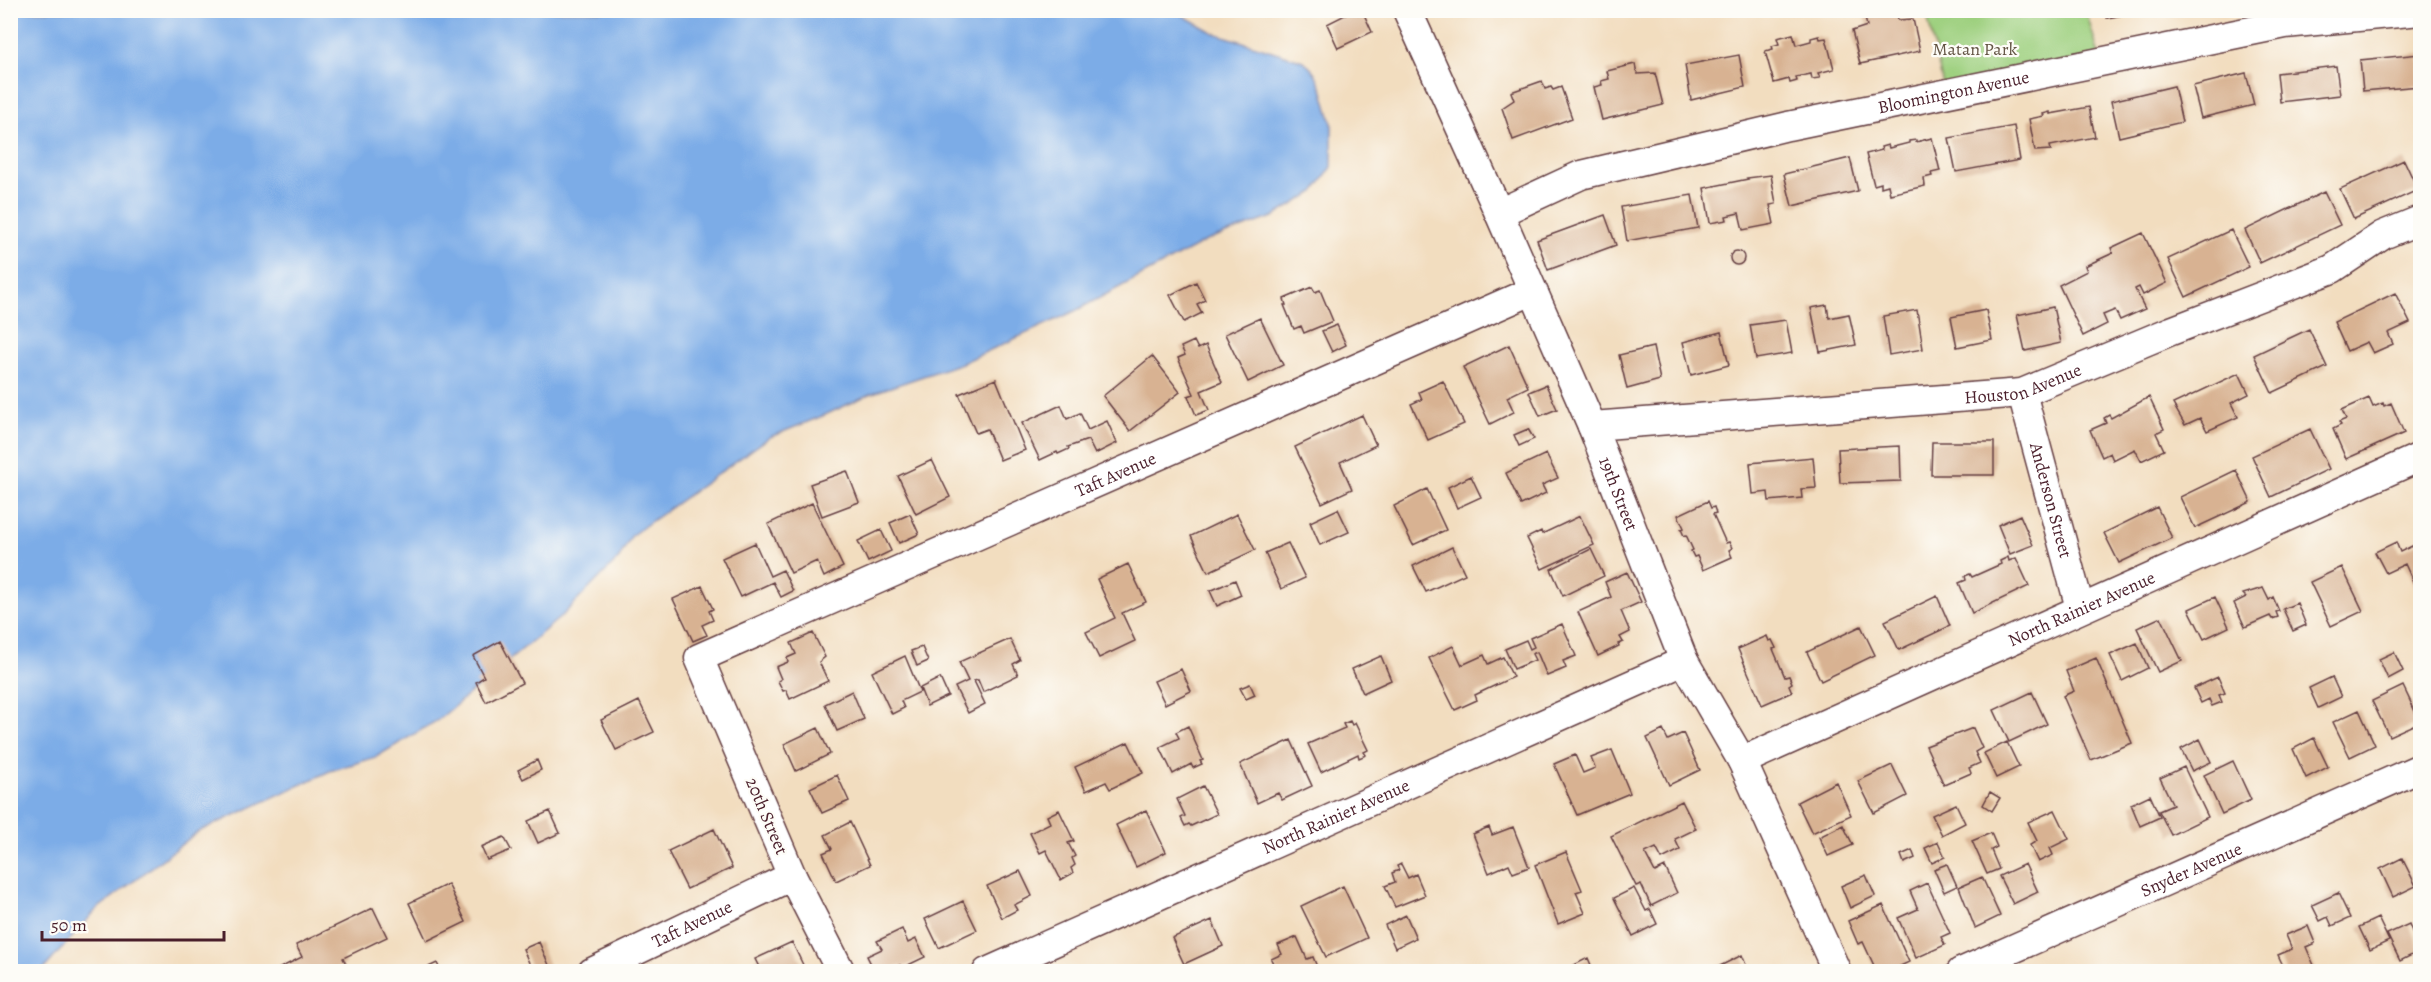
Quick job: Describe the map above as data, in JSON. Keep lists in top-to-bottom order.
{
  "streets": {
    "street": [
      "Bloomington Avenue",
      "Houston Avenue",
      "Taft Avenue",
      "19th Street",
      "Anderson Street",
      "North Rainier Avenue",
      "20th Street",
      "Snyder Avenue"
    ]
  },
  "crossings": [
    ["Bloomington Avenue", "19th Street"],
    ["Houston Avenue", "19th Street"],
    ["Houston Avenue", "Anderson Street"],
    ["Taft Avenue", "19th Street"],
    ["Taft Avenue", "20th Street"],
    ["19th Street", "North Rainier Avenue"],
    ["Anderson Street", "North Rainier Avenue"]
  ],
  "parks": ["Matan Park"],
  "scale_bar": "50 m"
}
